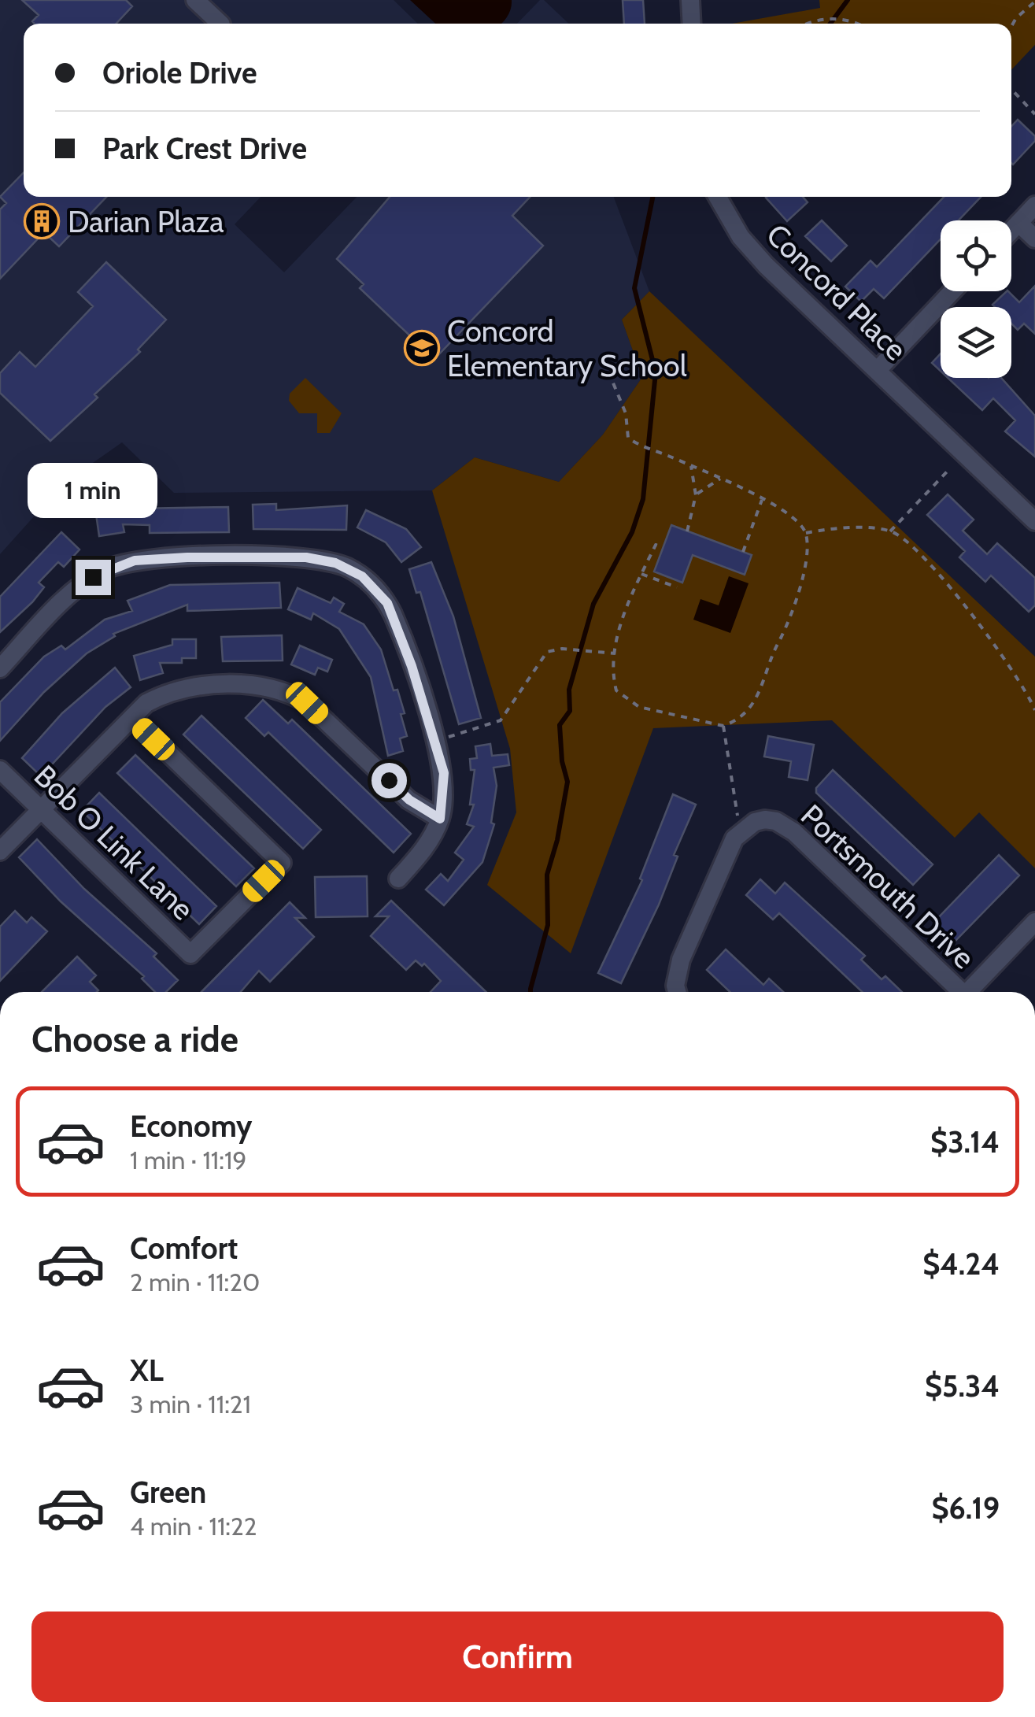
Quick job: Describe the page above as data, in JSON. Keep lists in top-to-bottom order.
{
  "streets": {
    "street": ["Concord Place", "Bob O Link Lane", "Portsmouth Drive"]
  },
  "places": {
    "building": ["Darian Plaza"],
    "school or university": ["Concord Elementary School"]
  },
  "page": {
    "banner": ["Oriole Drive", "Park Crest Drive"],
    "bubble": "1 min",
    "heading": "Choose a ride",
    "list": [
      {
        "name": "Economy",
        "note": "1 min · 11:19",
        "value": "$3.14"
      },
      {
        "name": "Comfort",
        "note": "2 min · 11:20",
        "value": "$4.24"
      },
      {
        "name": "XL",
        "note": "3 min · 11:21",
        "value": "$5.34"
      },
      {
        "name": "Green",
        "note": "4 min · 11:22",
        "value": "$6.19"
      }
    ],
    "buttons": "Confirm"
  }
}
